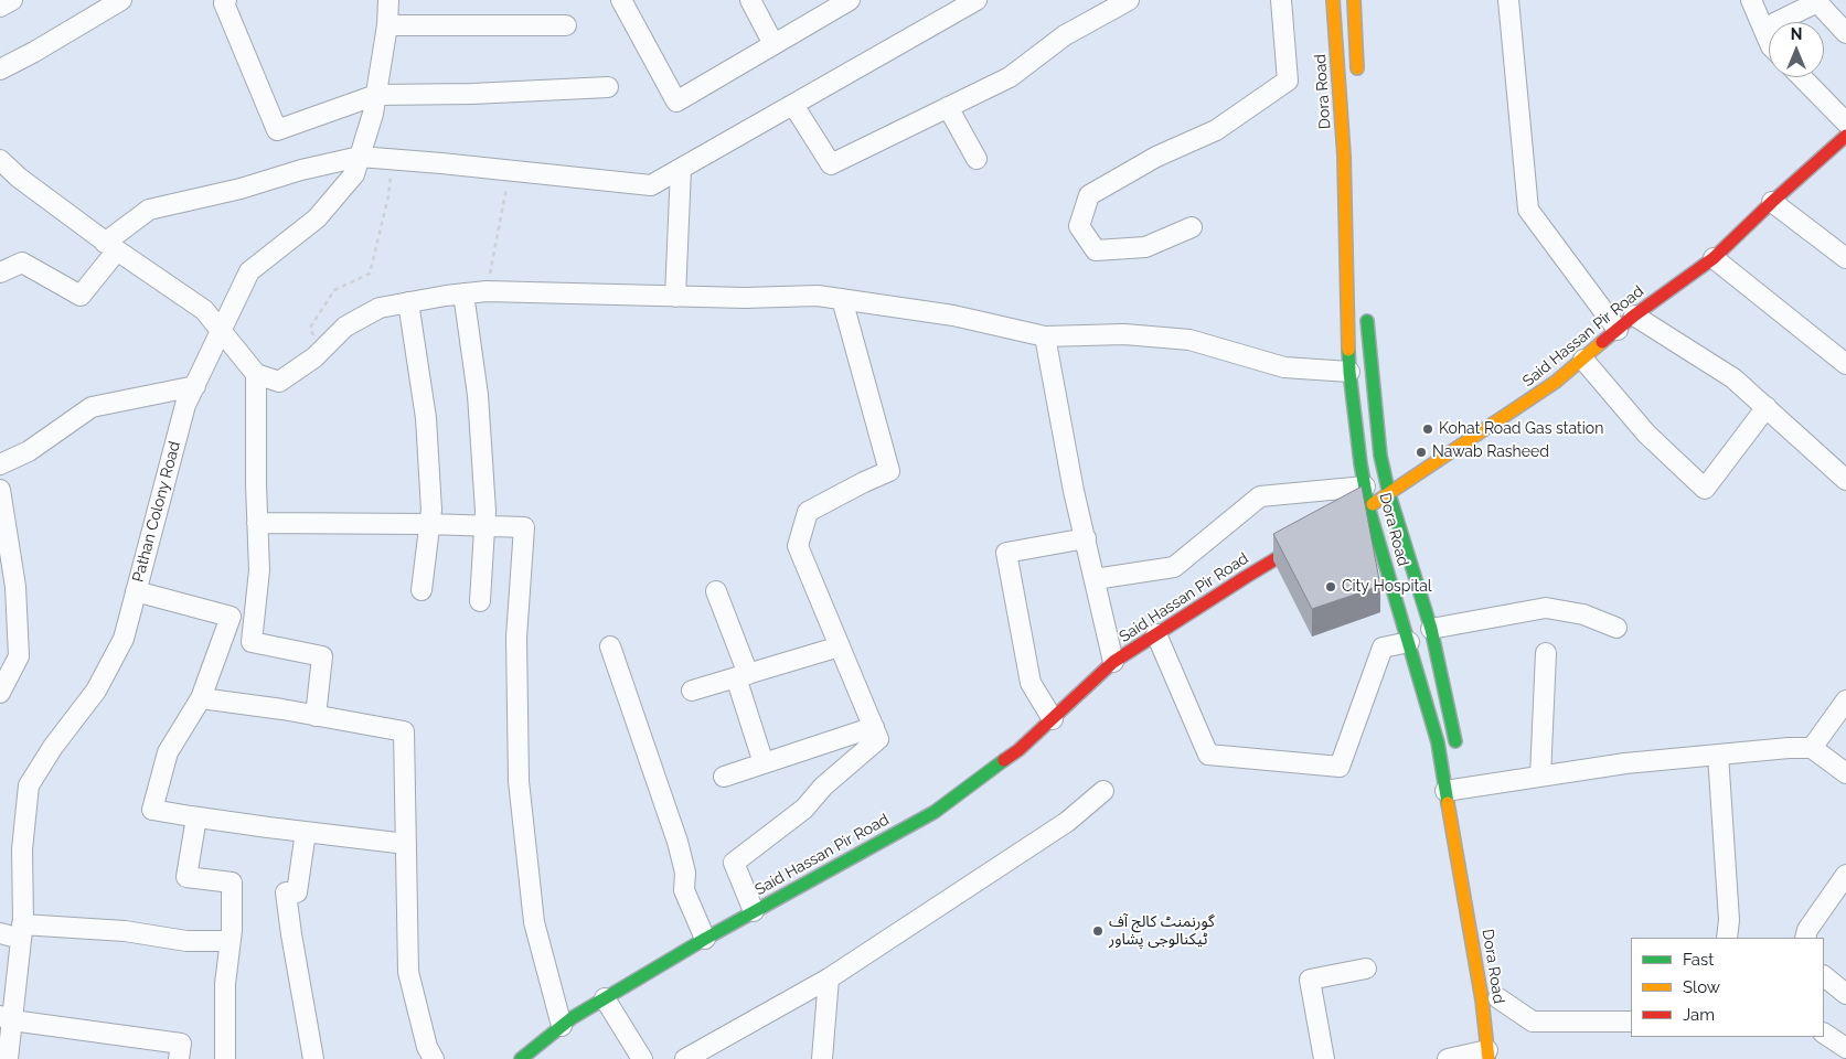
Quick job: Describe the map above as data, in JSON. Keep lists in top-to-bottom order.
{
  "streets": {
    "main road": ["Dora Road", "Said Hassan Pir Road"],
    "street": ["Pathan Colony Road"]
  },
  "crossings": [
    ["Dora Road", "Said Hassan Pir Road"]
  ],
  "places": [
    "Kohat Road Gas station",
    "Nawab Rasheed",
    "City Hospital",
    "گورنمنٹ کالج آف ٹیکنالوجی پشاور"
  ],
  "legend": ["Fast", "Slow", "Jam"],
  "north": "top"
}
